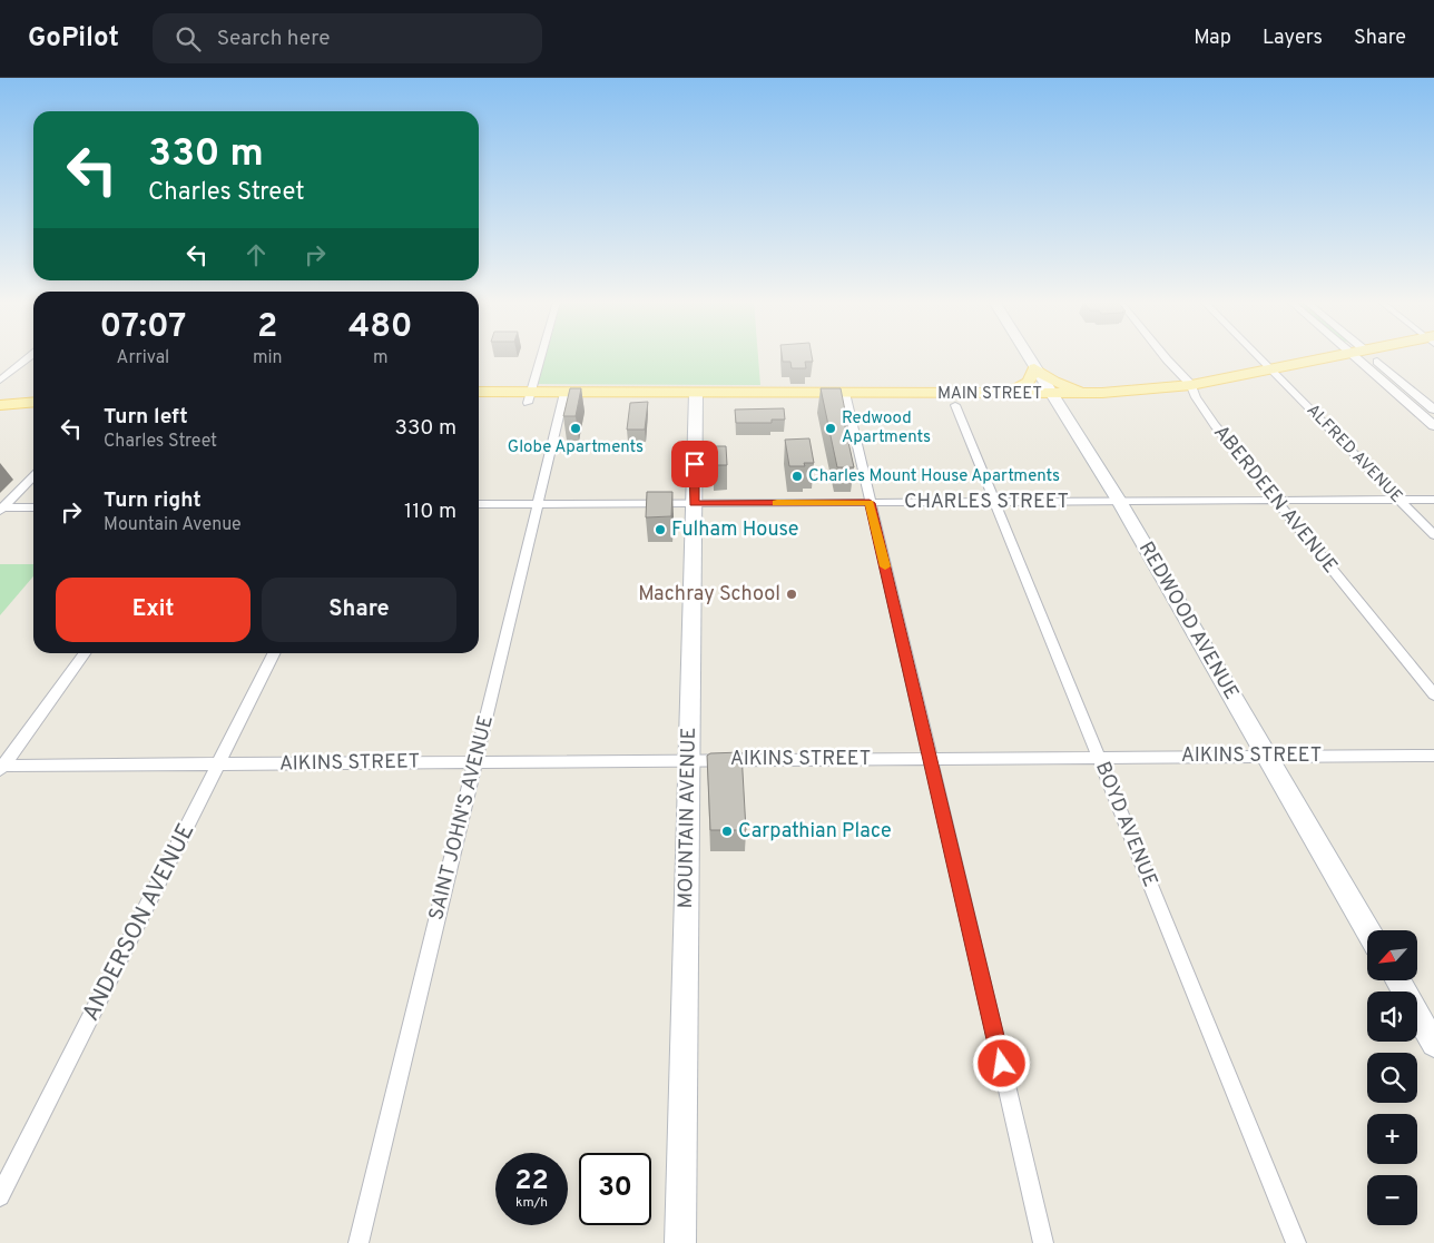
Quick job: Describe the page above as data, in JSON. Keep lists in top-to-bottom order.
{
  "streets": {
    "main road": ["MAIN STREET", "REDWOOD AVENUE", "MOUNTAIN AVENUE"],
    "street": [
      "ALFRED AVENUE",
      "ABERDEEN AVENUE",
      "CHARLES STREET",
      "AIKINS STREET",
      "SAINT JOHN'S AVENUE",
      "BOYD AVENUE",
      "ANDERSON AVENUE"
    ]
  },
  "crossings": [
    ["MAIN STREET", "ALFRED AVENUE"],
    ["MAIN STREET", "ABERDEEN AVENUE"],
    ["MAIN STREET", "REDWOOD AVENUE"],
    ["MAIN STREET", "SAINT JOHN'S AVENUE"],
    ["MAIN STREET", "MOUNTAIN AVENUE"],
    ["MAIN STREET", "BOYD AVENUE"],
    ["ALFRED AVENUE", "CHARLES STREET"],
    ["ABERDEEN AVENUE", "CHARLES STREET"],
    ["CHARLES STREET", "REDWOOD AVENUE"],
    ["CHARLES STREET", "SAINT JOHN'S AVENUE"],
    ["CHARLES STREET", "MOUNTAIN AVENUE"],
    ["CHARLES STREET", "BOYD AVENUE"],
    ["REDWOOD AVENUE", "AIKINS STREET"],
    ["AIKINS STREET", "SAINT JOHN'S AVENUE"],
    ["AIKINS STREET", "MOUNTAIN AVENUE"],
    ["AIKINS STREET", "BOYD AVENUE"],
    ["AIKINS STREET", "ANDERSON AVENUE"]
  ],
  "places": [
    "Globe Apartments",
    "Redwood Apartments",
    "Charles Mount House Apartments",
    "Fulham House",
    "Machray School",
    "Carpathian Place"
  ],
  "north": "bottom left",
  "page": {
    "header": "GoPilot",
    "search": "Search here",
    "nav": ["Map", "Layers", "Share"],
    "turn": ["330 m", "Charles Street"],
    "eta": [
      "07:07",
      "Arrival",
      "2",
      "min",
      "480",
      "m"
    ],
    "list": [
      {
        "name": "Turn left",
        "note": "Charles Street",
        "value": "330 m"
      },
      {
        "name": "Turn right",
        "note": "Mountain Avenue",
        "value": "110 m"
      }
    ],
    "buttons": ["Exit", "Share"],
    "map_buttons": ["+", "−"],
    "speed": "22 km/h",
    "limit": "30"
  }
}
